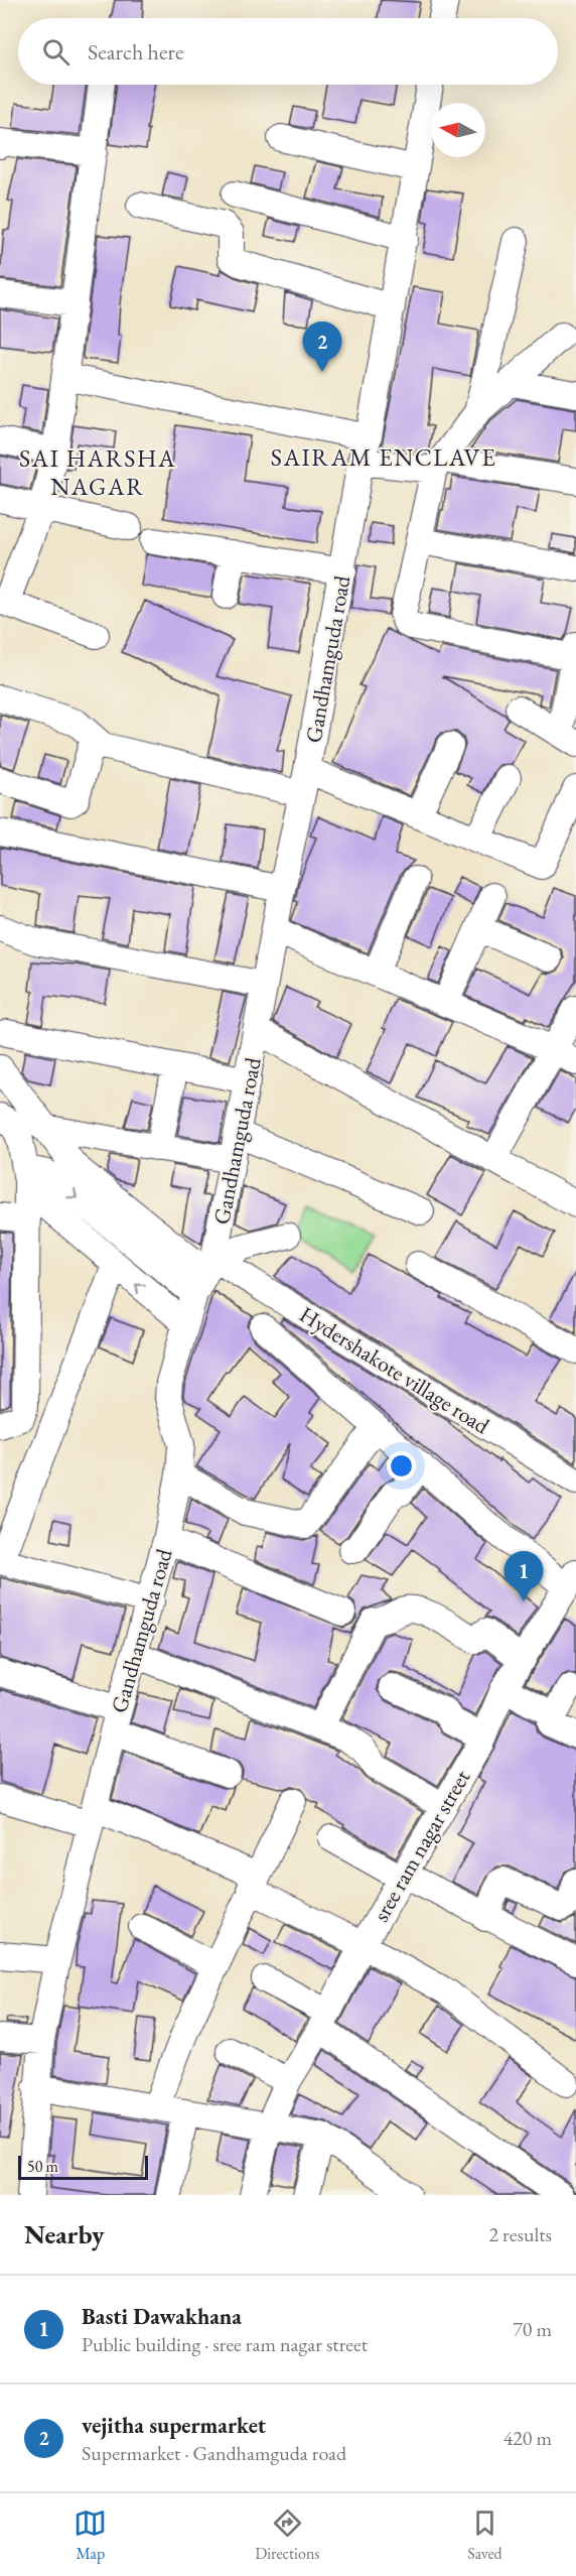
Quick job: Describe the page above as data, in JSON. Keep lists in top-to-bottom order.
{
  "streets": {
    "street": ["Gandhamguda road", "Hydershakote village road", "sree ram nagar street"]
  },
  "crossings": [
    ["Gandhamguda road", "Hydershakote village road"]
  ],
  "districts": ["SAIRAM ENCLAVE", "SAI HARSHA NAGAR"],
  "scale_bar": "50 m",
  "north": "left",
  "page": {
    "search": "Search here",
    "pins": ["2", "1"],
    "scale": "50 m",
    "heading": ["Nearby", "2 results"],
    "list": [
      {
        "mark": "1",
        "name": "Basti Dawakhana",
        "note": "Public building · sree ram nagar street",
        "value": "70 m"
      },
      {
        "mark": "2",
        "name": "vejitha supermarket",
        "note": "Supermarket · Gandhamguda road",
        "value": "420 m"
      }
    ],
    "nav": ["Map", "Directions", "Saved"]
  }
}
